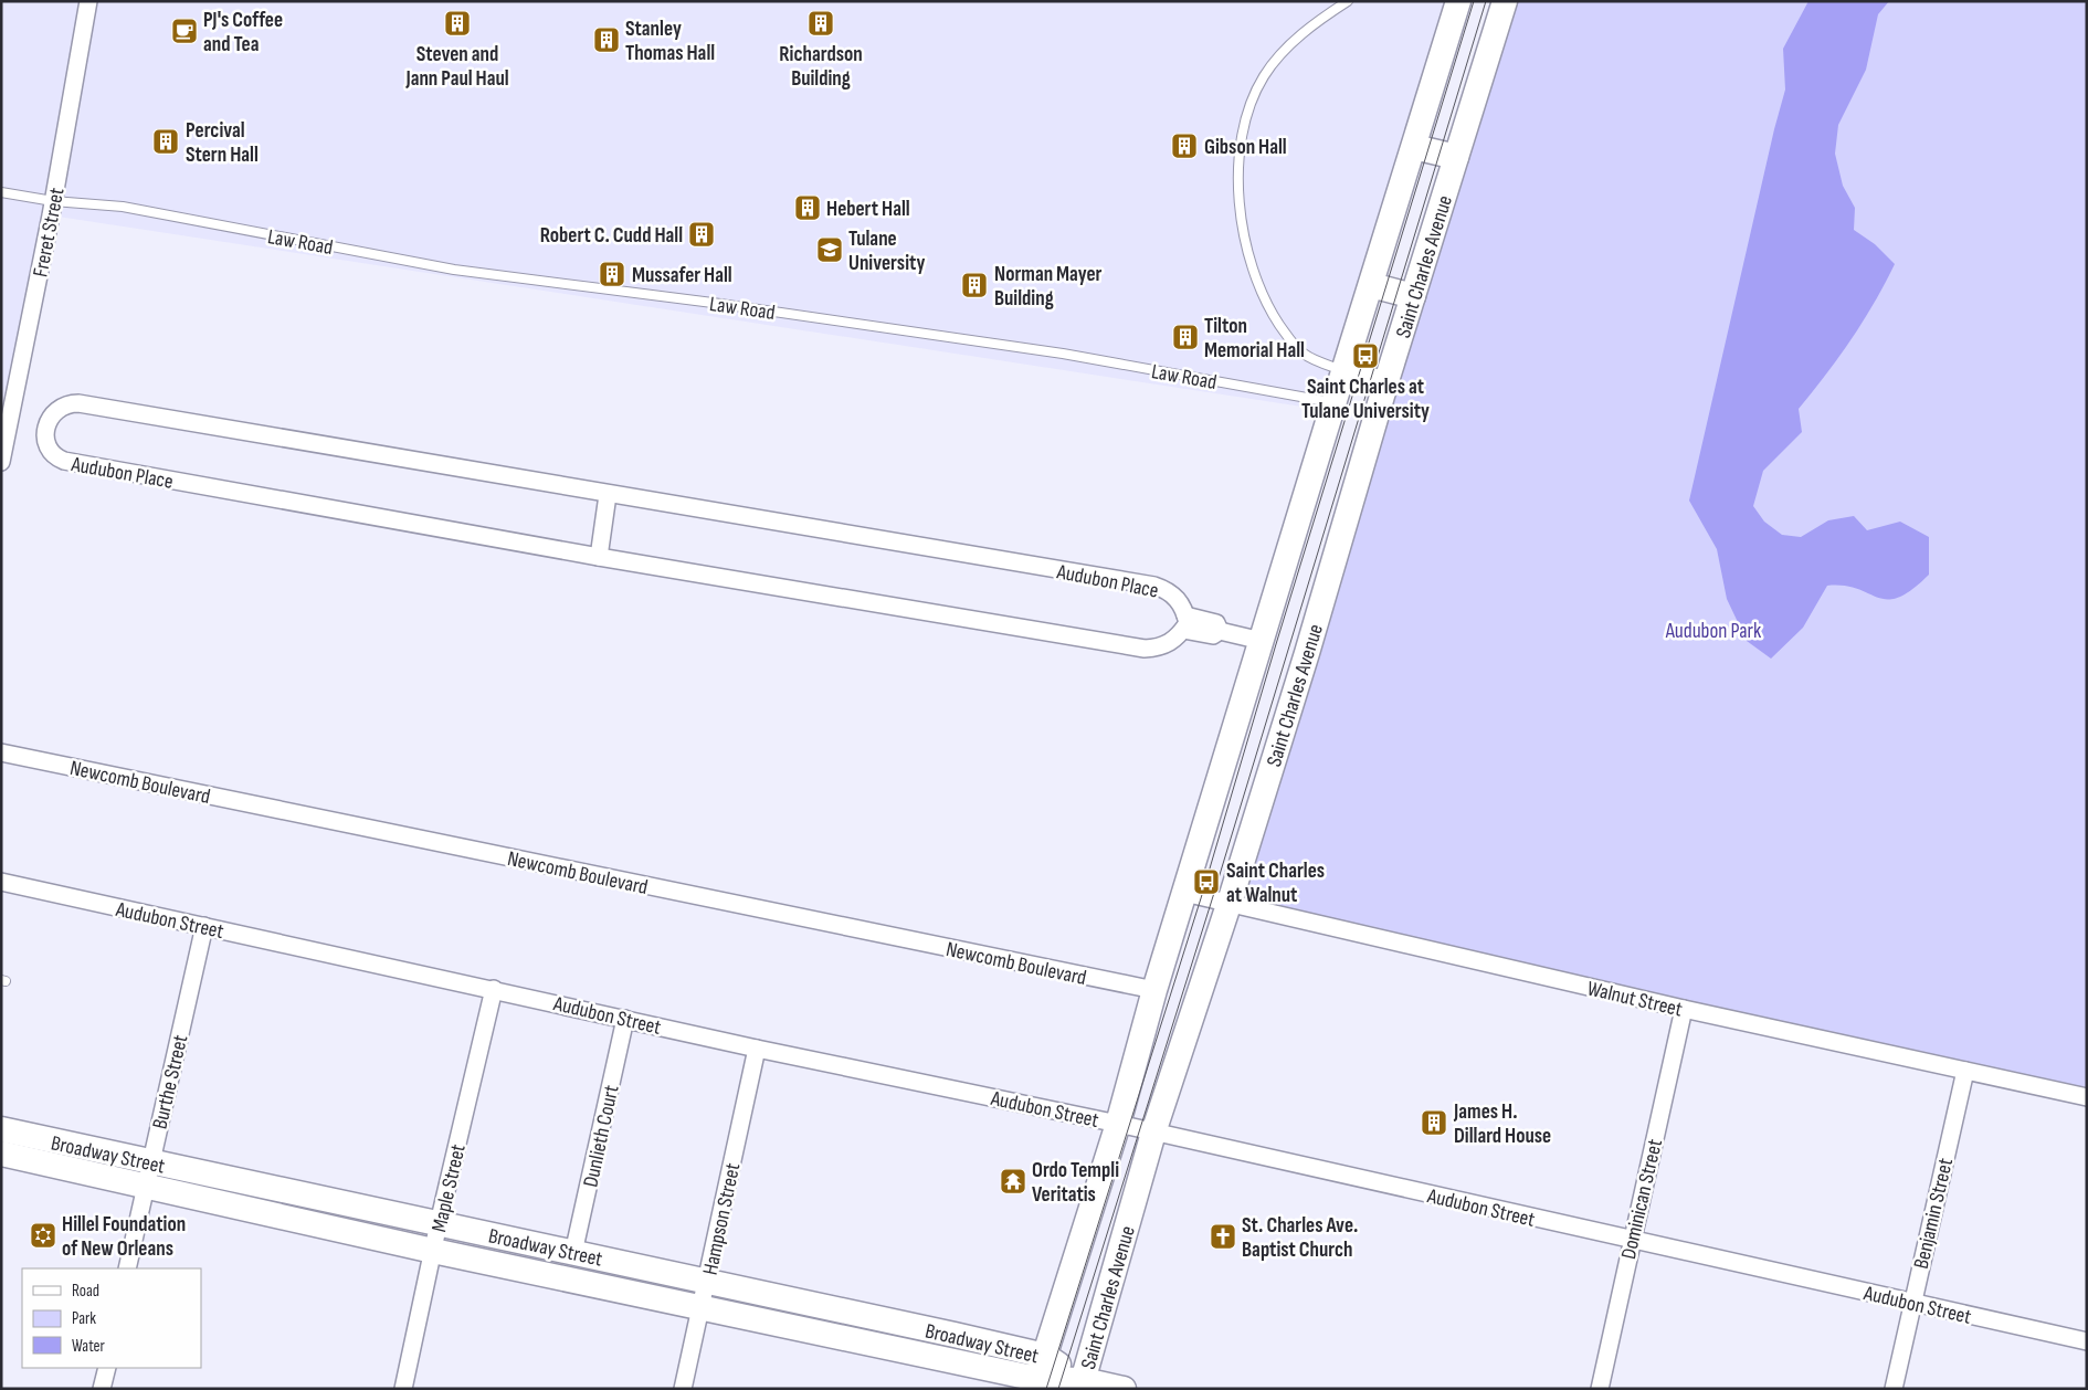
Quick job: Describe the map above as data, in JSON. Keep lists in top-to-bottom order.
{
  "streets": {
    "main road": ["Saint Charles Avenue", "Broadway Street"],
    "street": [
      "Freret Street",
      "Audubon Place",
      "Newcomb Boulevard",
      "Audubon Street",
      "Walnut Street",
      "Burthe Street",
      "Dunlieth Court",
      "Maple Street",
      "Dominican Street",
      "Benjamin Street",
      "Hampson Street"
    ],
    "lane": ["Law Road"]
  },
  "crossings": [
    ["Freret Street", "Law Road"],
    ["Law Road", "Saint Charles Avenue"],
    ["Saint Charles Avenue", "Newcomb Boulevard"],
    ["Saint Charles Avenue", "Audubon Street"],
    ["Saint Charles Avenue", "Walnut Street"],
    ["Saint Charles Avenue", "Broadway Street"],
    ["Audubon Street", "Burthe Street"],
    ["Audubon Street", "Dunlieth Court"],
    ["Audubon Street", "Maple Street"],
    ["Audubon Street", "Dominican Street"],
    ["Audubon Street", "Benjamin Street"],
    ["Audubon Street", "Hampson Street"],
    ["Walnut Street", "Dominican Street"],
    ["Walnut Street", "Benjamin Street"],
    ["Burthe Street", "Broadway Street"],
    ["Dunlieth Court", "Broadway Street"],
    ["Broadway Street", "Maple Street"],
    ["Broadway Street", "Hampson Street"]
  ],
  "parks": ["Audubon Park"],
  "places": {
    "building": [
      "Steven and Jann Paul Haul",
      "Richardson Building",
      "Stanley Thomas Hall",
      "Percival Stern Hall",
      "Gibson Hall",
      "Hebert Hall",
      "Robert C. Cudd Hall",
      "Mussafer Hall",
      "Norman Mayer Building",
      "Tilton Memorial Hall",
      "James H. Dillard House"
    ],
    "cafe": ["PJ's Coffee and Tea"],
    "school or university": ["Tulane University"],
    "bus stop": ["Saint Charles at Tulane University", "Saint Charles at Walnut"],
    "temple": ["Ordo Templi Veritatis"],
    "synagogue": ["Hillel Foundation of New Orleans"],
    "church": ["St. Charles Ave. Baptist Church"]
  },
  "legend": ["Road", "Park", "Water"]
}
